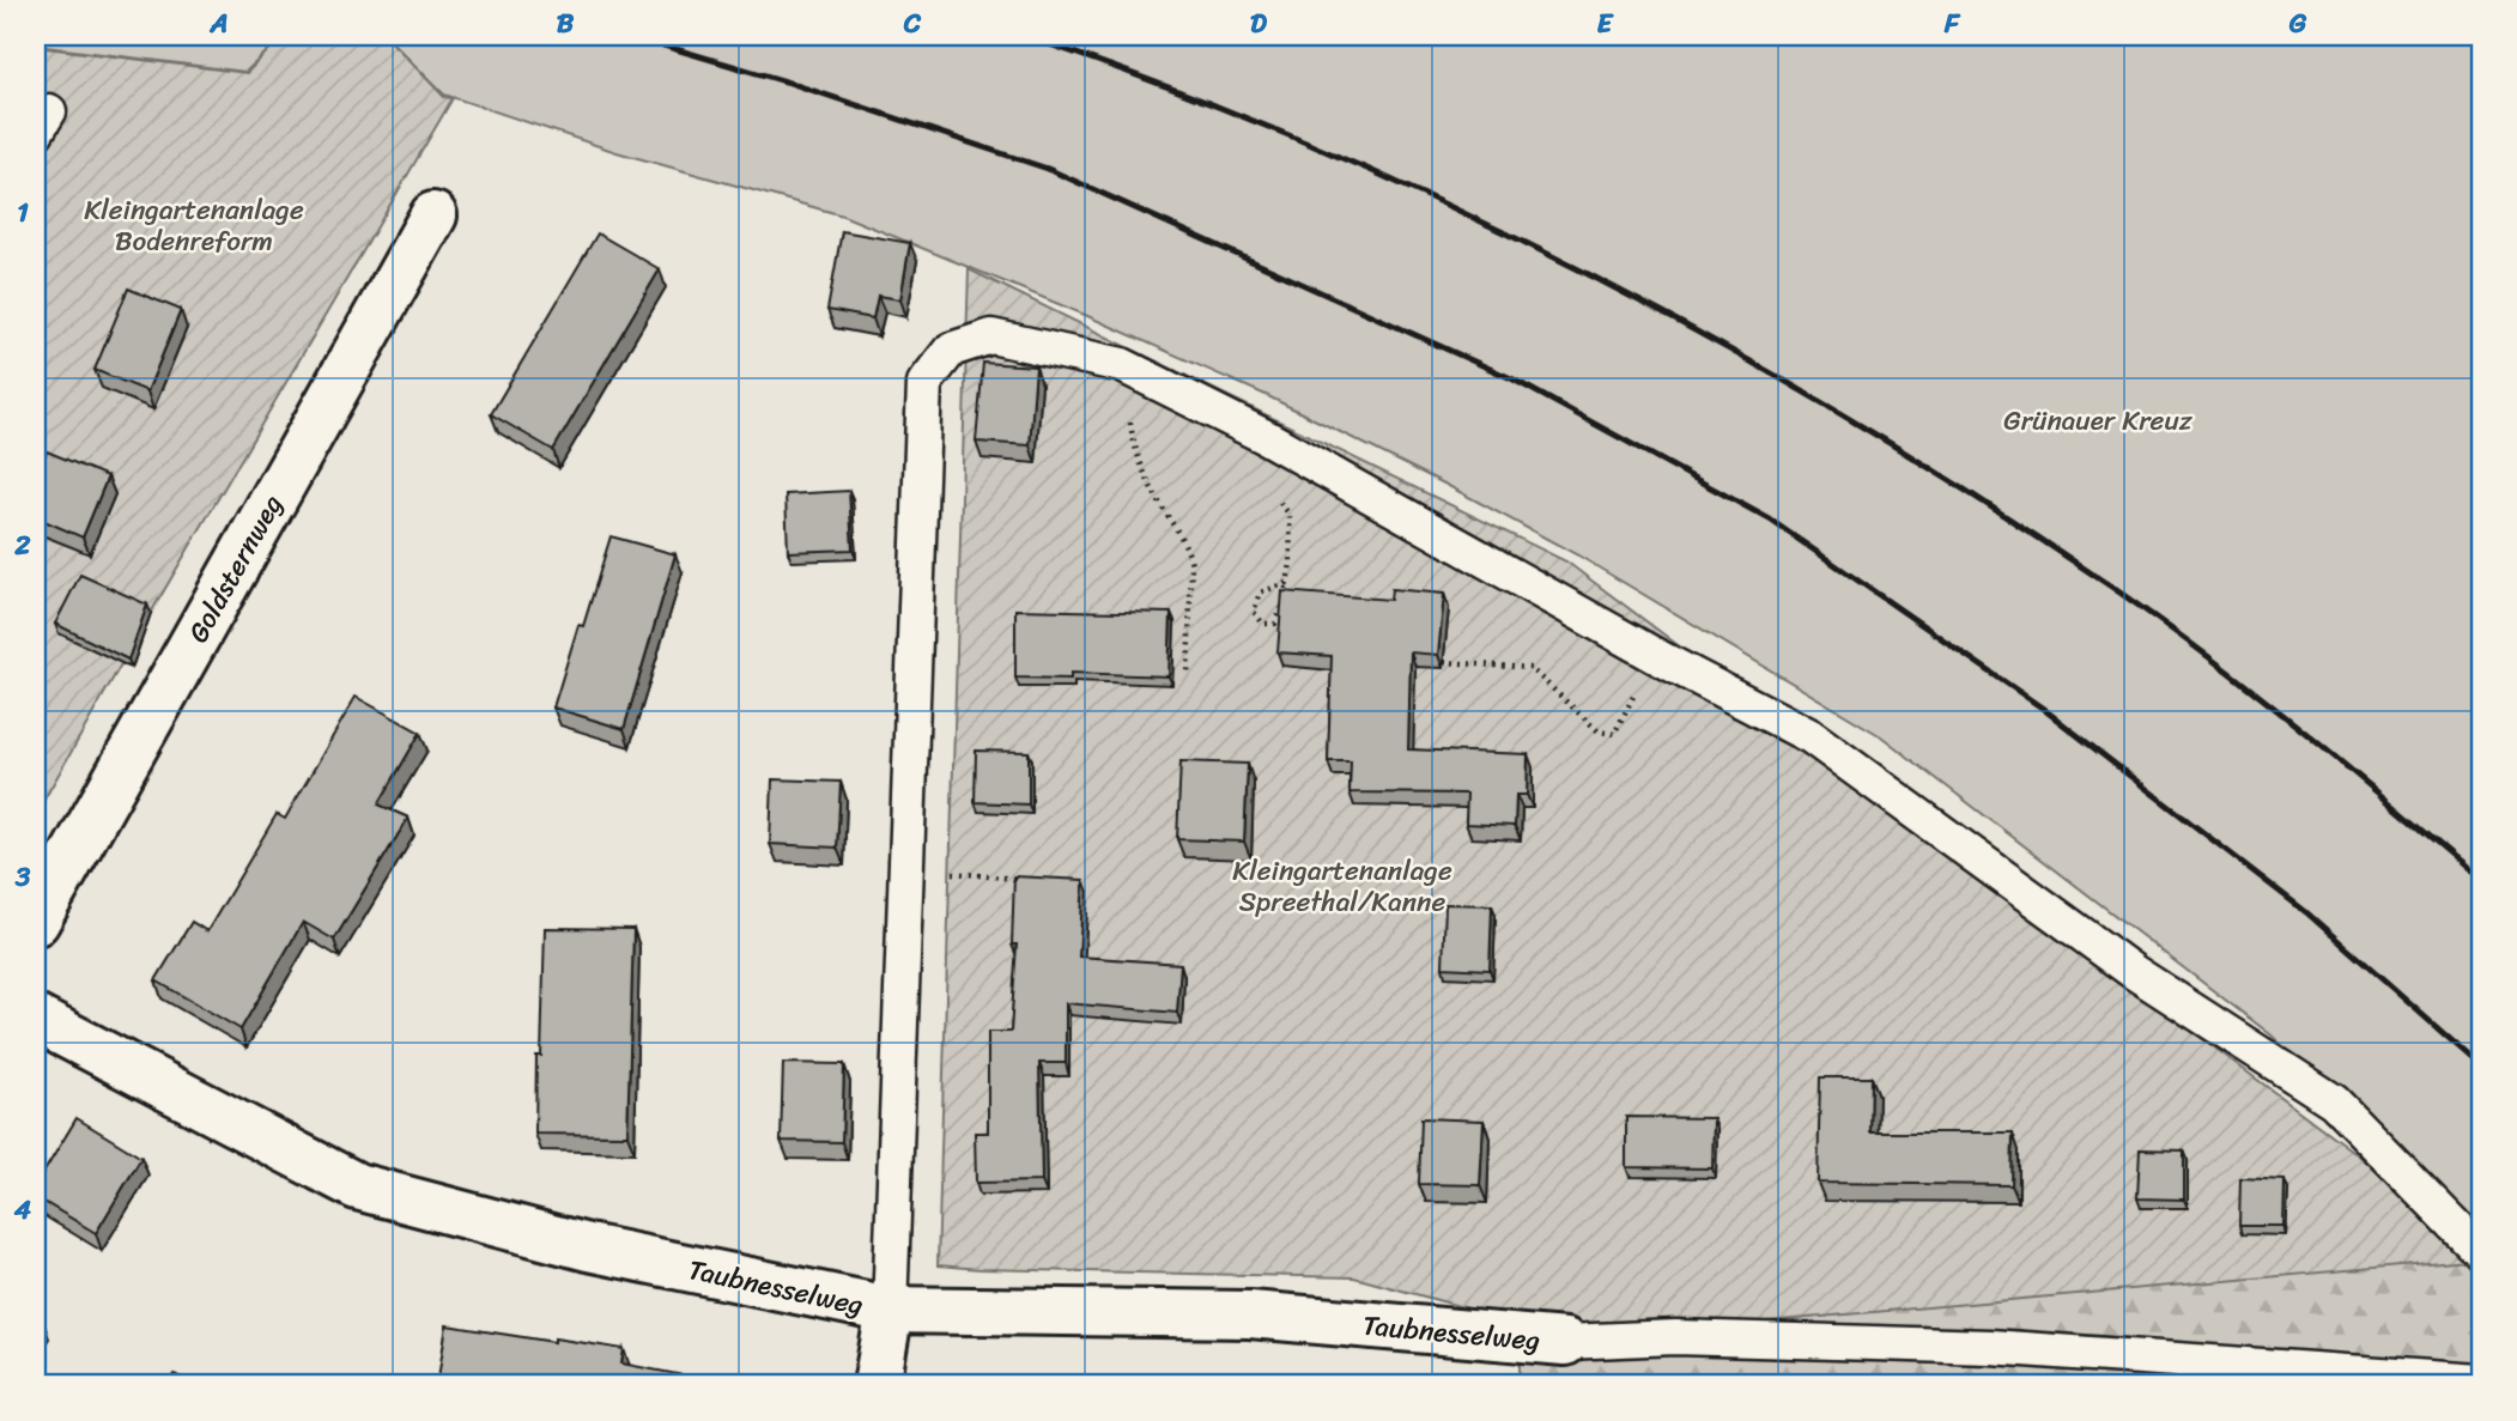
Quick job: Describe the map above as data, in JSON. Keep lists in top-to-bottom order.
{
  "streets": {
    "street": ["Goldsternweg", "Taubnesselweg"]
  },
  "parks": ["Kleingartenanlage Bodenreform", "Grünauer Kreuz", "Kleingartenanlage Spreethal/Kanne"],
  "grid": {
    "columns": [
      "A",
      "B",
      "C",
      "D",
      "E",
      "F",
      "G"
    ],
    "rows": [
      "1",
      "2",
      "3",
      "4"
    ]
  }
}
